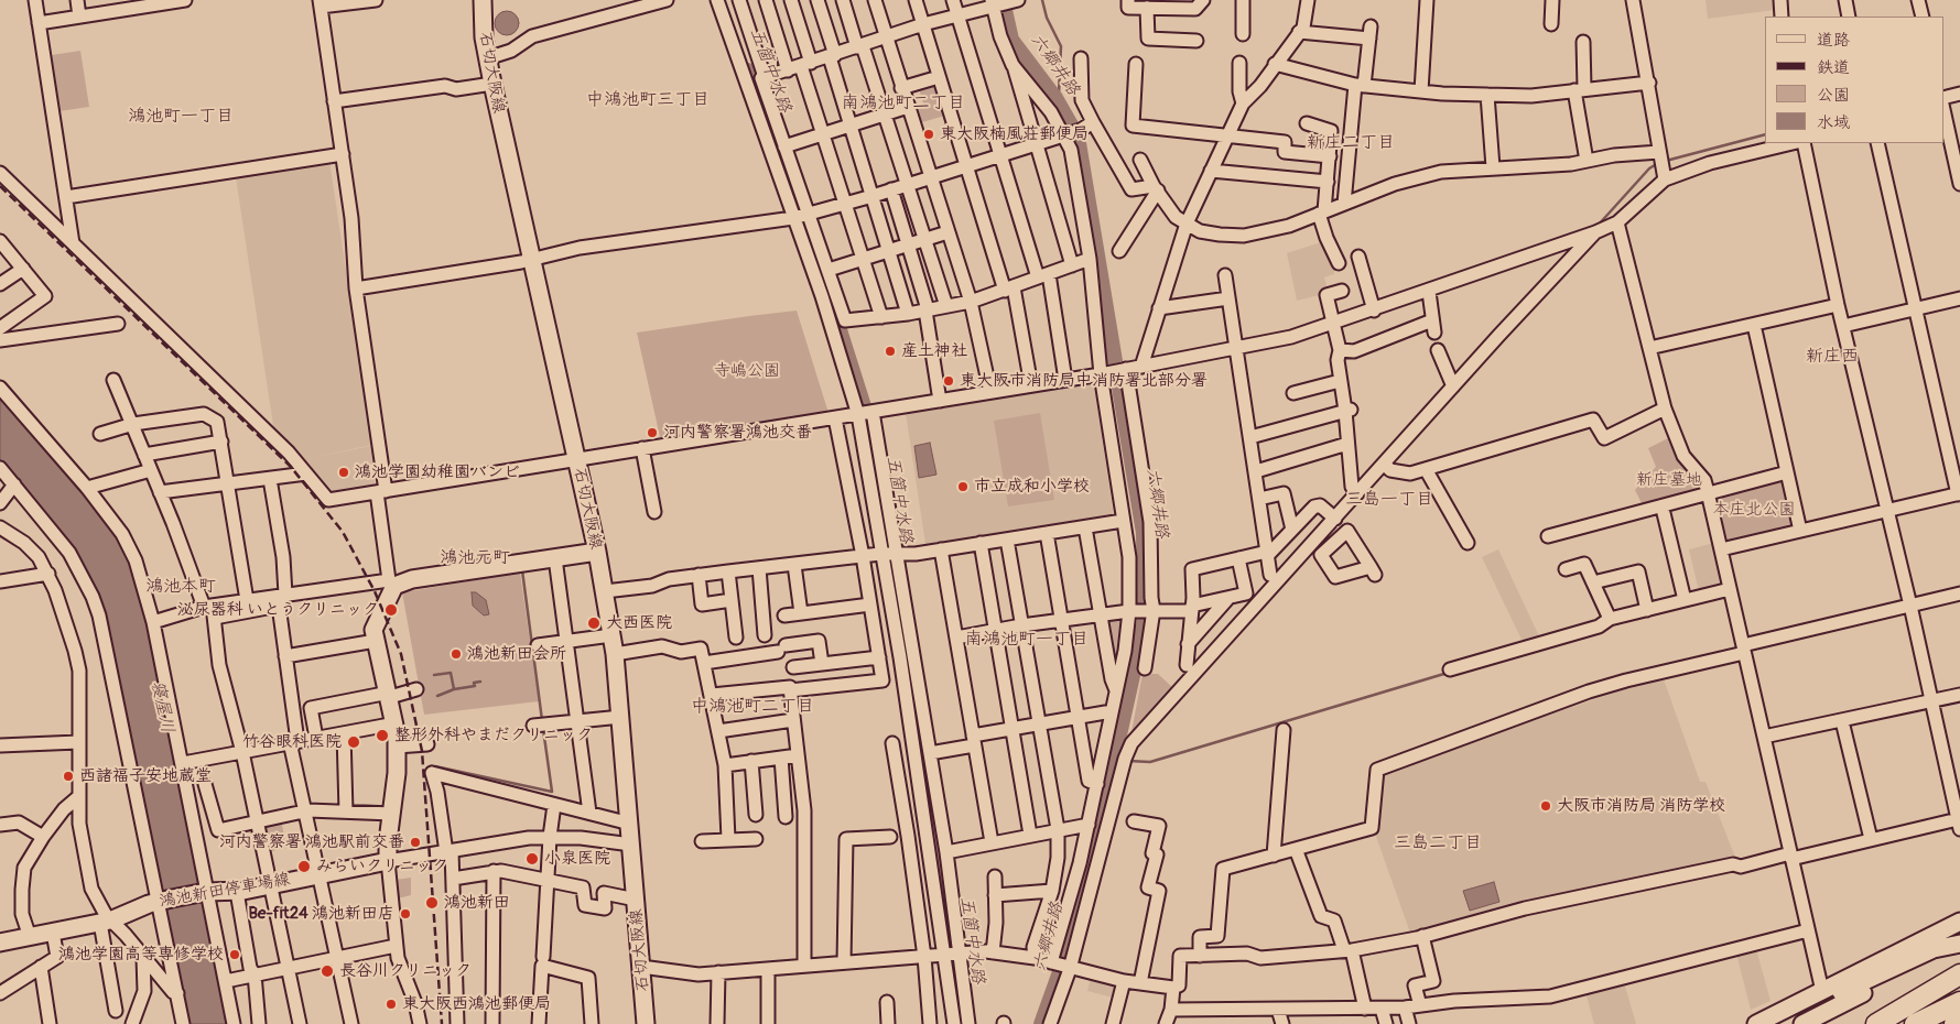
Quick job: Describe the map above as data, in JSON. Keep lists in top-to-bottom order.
{
  "streets": {
    "main road": ["石切大阪線", "鴻池新田停車場線"]
  },
  "districts": [
    "中鴻池町三丁目",
    "南鴻池町二丁目",
    "鴻池町一丁目",
    "新庄二丁目",
    "新庄西",
    "三島一丁目",
    "鴻池元町",
    "鴻池本町",
    "南鴻池町一丁目",
    "中鴻池町二丁目",
    "三島二丁目"
  ],
  "water": ["六郷井路", "五箇中水路", "寝屋川"],
  "parks": ["寺嶋公園", "新庄墓地", "本庄北公園"],
  "places": [
    "東大阪楠風荘郵便局",
    "産土神社",
    "東大阪市消防局中消防署北部分署",
    "河内警察署鴻池交番",
    "鴻池学園幼稚園バンビ",
    "市立成和小学校",
    "泌尿器科 いとうクリニック",
    "大西医院",
    "鴻池新田会所",
    "整形外科やまだクリニック",
    "竹谷眼科医院",
    "西諸福子安地蔵堂",
    "大阪市消防局 消防学校",
    "河内警察署 鴻池駅前交番",
    "小泉医院",
    "みらいクリニック",
    "鴻池新田",
    "Be-fit24 鴻池新田店",
    "鴻池学園高等専修学校",
    "長谷川クリニック",
    "東大阪西鴻池郵便局"
  ],
  "legend": [
    "道路",
    "鉄道",
    "公園",
    "水域"
  ]
}
